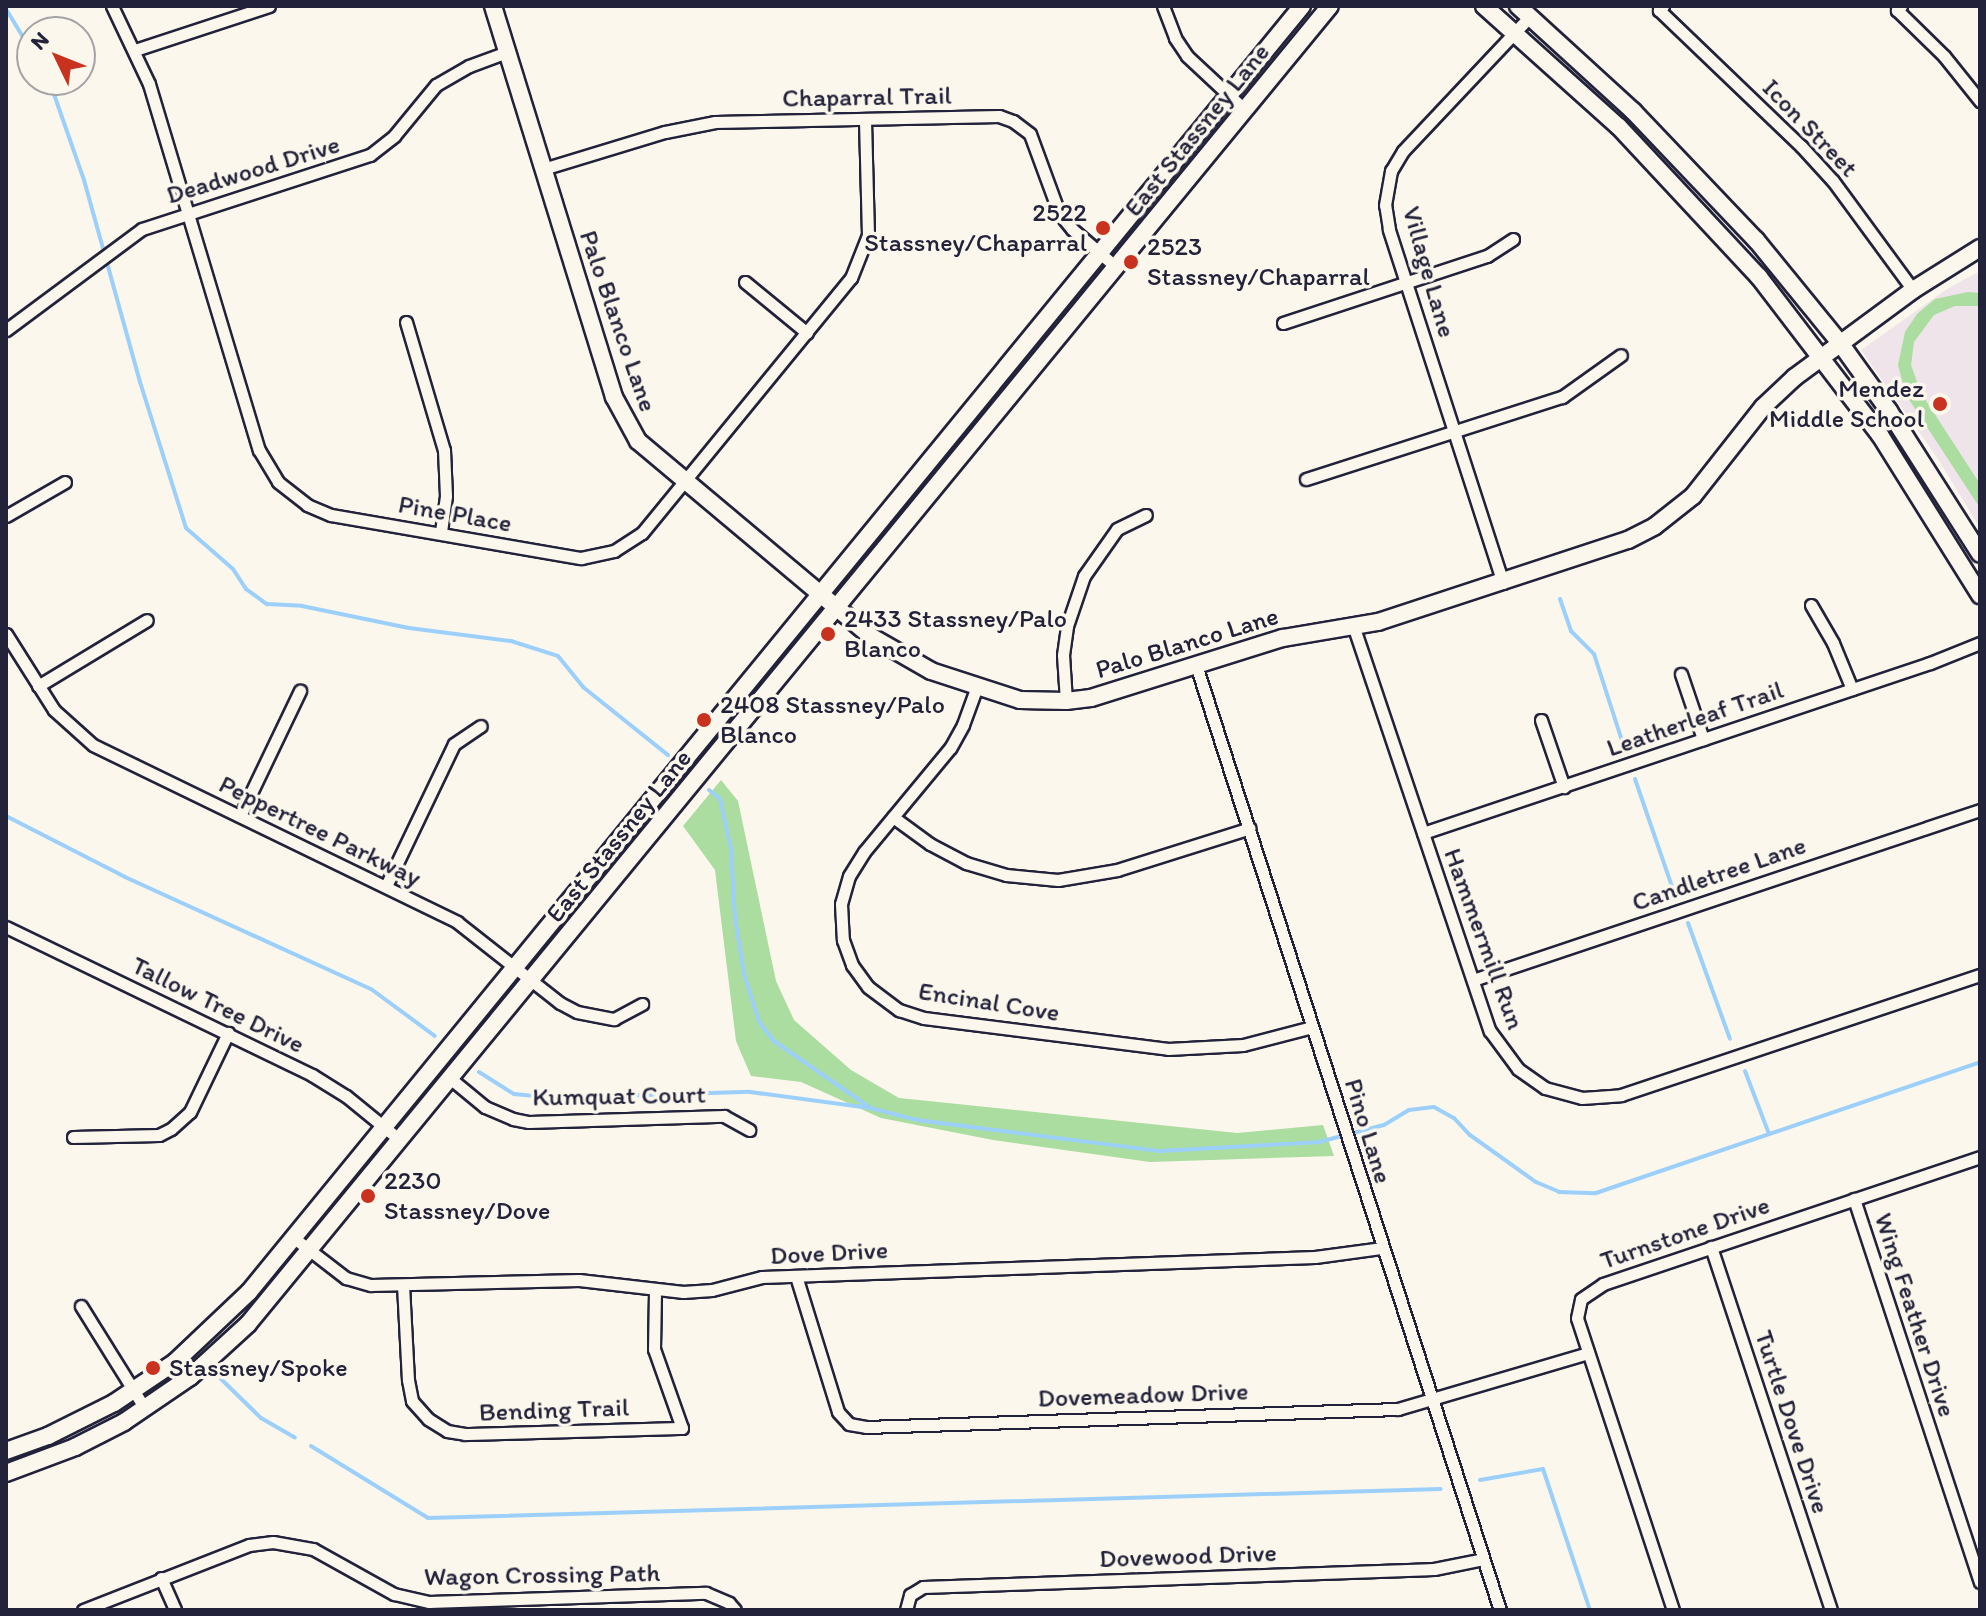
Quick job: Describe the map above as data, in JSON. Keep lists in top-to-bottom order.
{
  "streets": {
    "main road": ["East Stassney Lane", "Palo Blanco Lane"],
    "street": [
      "Chaparral Trail",
      "Icon Street",
      "Deadwood Drive",
      "Village Lane",
      "Pine Place",
      "Leatherleaf Trail",
      "Peppertree Parkway",
      "Candletree Lane",
      "Hammermill Run",
      "Encinal Cove",
      "Tallow Tree Drive",
      "Kumquat Court",
      "Pino Lane",
      "Turnstone Drive",
      "Dove Drive",
      "Wing Feather Drive",
      "Dovemeadow Drive",
      "Bending Trail",
      "Turtle Dove Drive",
      "Dovewood Drive",
      "Wagon Crossing Path"
    ]
  },
  "crossings": [
    ["Chaparral Trail", "East Stassney Lane"],
    ["Chaparral Trail", "Palo Blanco Lane"],
    ["Chaparral Trail", "Pine Place"],
    ["Icon Street", "Palo Blanco Lane"],
    ["East Stassney Lane", "Palo Blanco Lane"],
    ["East Stassney Lane", "Peppertree Parkway"],
    ["East Stassney Lane", "Tallow Tree Drive"],
    ["East Stassney Lane", "Kumquat Court"],
    ["East Stassney Lane", "Dove Drive"],
    ["Deadwood Drive", "Palo Blanco Lane"],
    ["Deadwood Drive", "Pine Place"],
    ["Village Lane", "Palo Blanco Lane"],
    ["Palo Blanco Lane", "Pine Place"],
    ["Palo Blanco Lane", "Hammermill Run"],
    ["Palo Blanco Lane", "Encinal Cove"],
    ["Palo Blanco Lane", "Pino Lane"],
    ["Leatherleaf Trail", "Hammermill Run"],
    ["Candletree Lane", "Hammermill Run"],
    ["Encinal Cove", "Pino Lane"],
    ["Pino Lane", "Dove Drive"],
    ["Pino Lane", "Dovemeadow Drive"],
    ["Pino Lane", "Dovewood Drive"],
    ["Turnstone Drive", "Wing Feather Drive"],
    ["Turnstone Drive", "Dovemeadow Drive"],
    ["Turnstone Drive", "Turtle Dove Drive"],
    ["Dove Drive", "Dovemeadow Drive"],
    ["Dove Drive", "Bending Trail"]
  ],
  "places": [
    "2522 Stassney/Chaparral",
    "2523 Stassney/Chaparral",
    "Mendez Middle School",
    "2433 Stassney/Palo Blanco",
    "2408 Stassney/Palo Blanco",
    "2230 Stassney/Dove",
    "Stassney/Spoke"
  ],
  "north": "top left"
}
